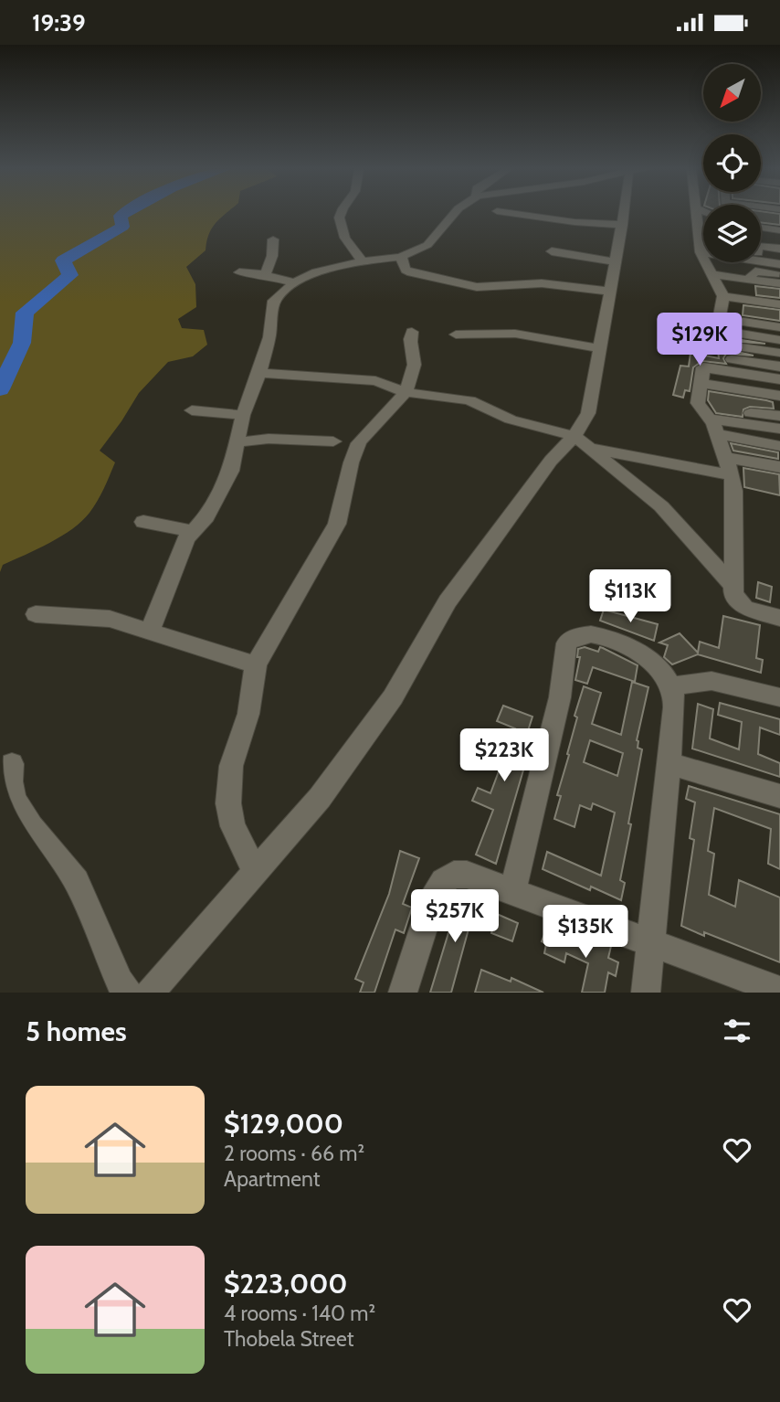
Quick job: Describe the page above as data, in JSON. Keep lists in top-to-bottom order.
{
  "north": "bottom left",
  "page": {
    "status": "19:39",
    "price": [
      "$129K",
      "$113K",
      "$223K",
      "$257K",
      "$135K"
    ],
    "heading": "5 homes",
    "list": [
      {
        "name": "$129,000",
        "note": "2 rooms · 66 m² · Apartment"
      },
      {
        "name": "$223,000",
        "note": "4 rooms · 140 m² · Thobela Street"
      }
    ]
  }
}
